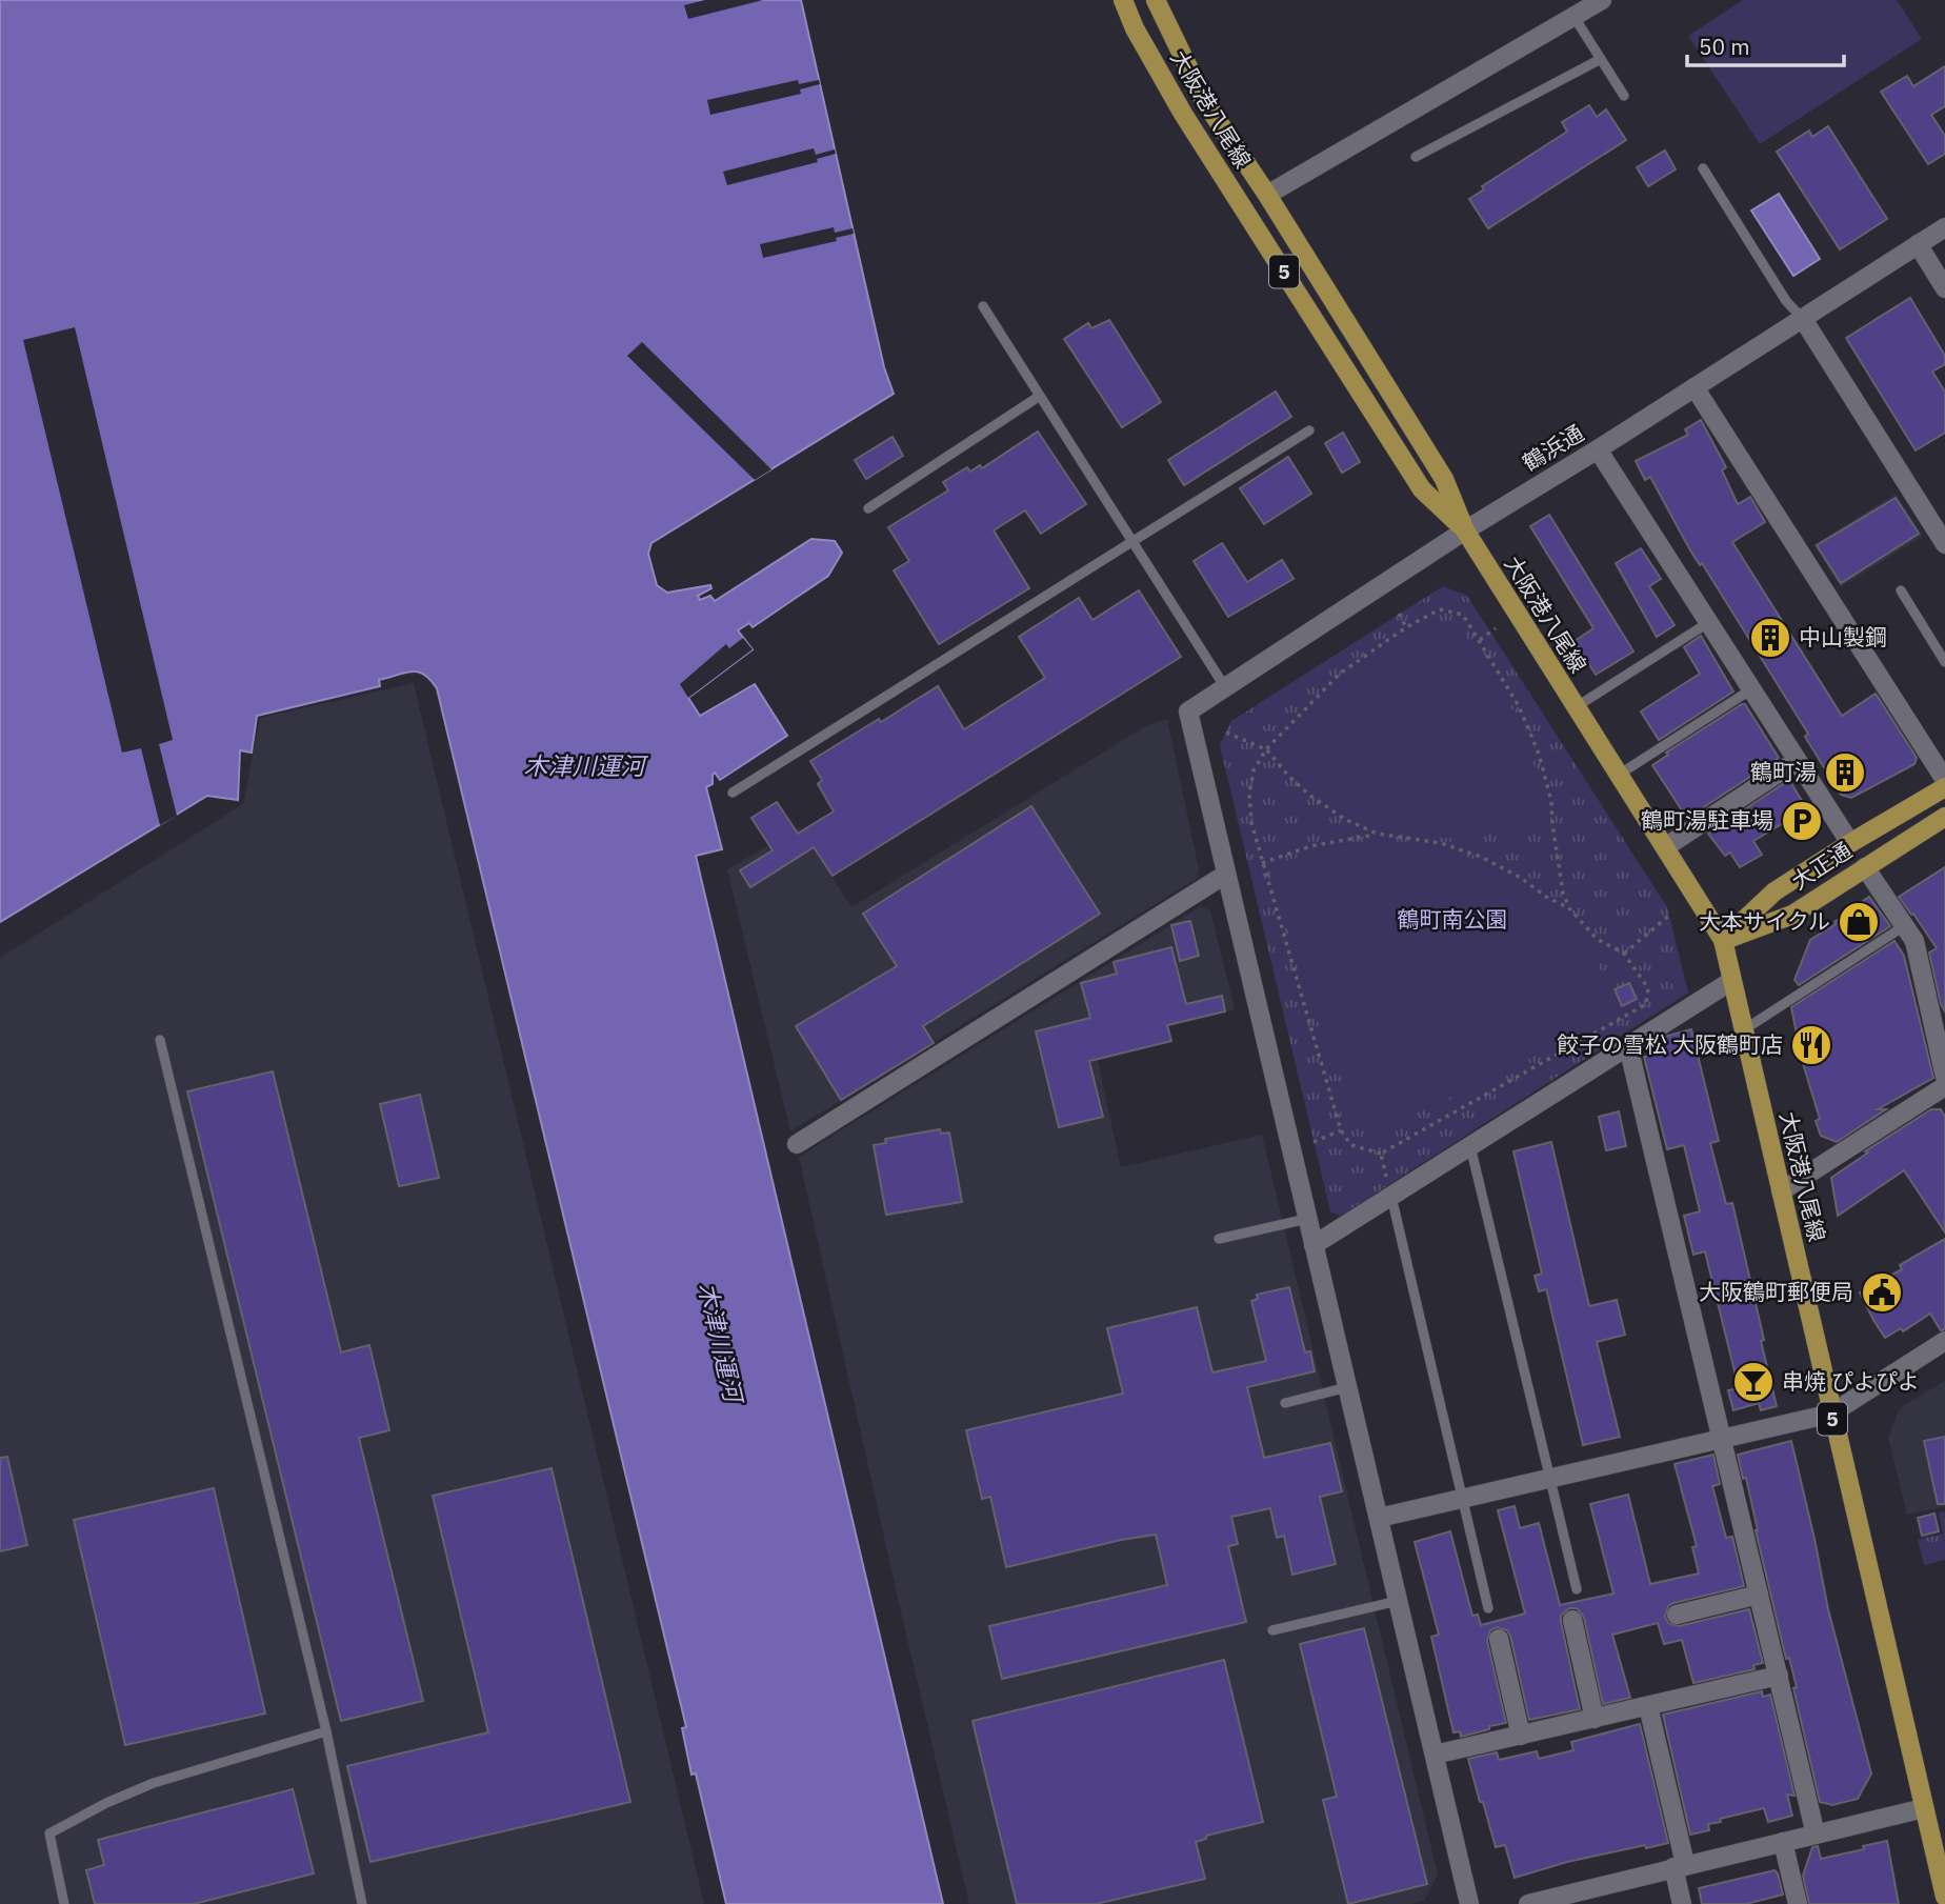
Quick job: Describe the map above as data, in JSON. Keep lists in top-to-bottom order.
{
  "streets": {
    "main road": ["大阪港八尾線", "5", "大正通"],
    "street": ["鶴浜通"]
  },
  "crossings": [
    ["大阪港八尾線", "鶴浜通"],
    ["大阪港八尾線", "大正通"]
  ],
  "water": ["木津川運河"],
  "parks": ["鶴町南公園"],
  "places": {
    "building": ["中山製鋼", "鶴町湯"],
    "parking": ["鶴町湯駐車場"],
    "shop": ["大本サイクル"],
    "restaurant": ["餃子の雪松 大阪鶴町店"],
    "public building": ["大阪鶴町郵便局"],
    "bar": ["串焼 ぴよぴよ"]
  },
  "scale_bar": "50 m"
}
